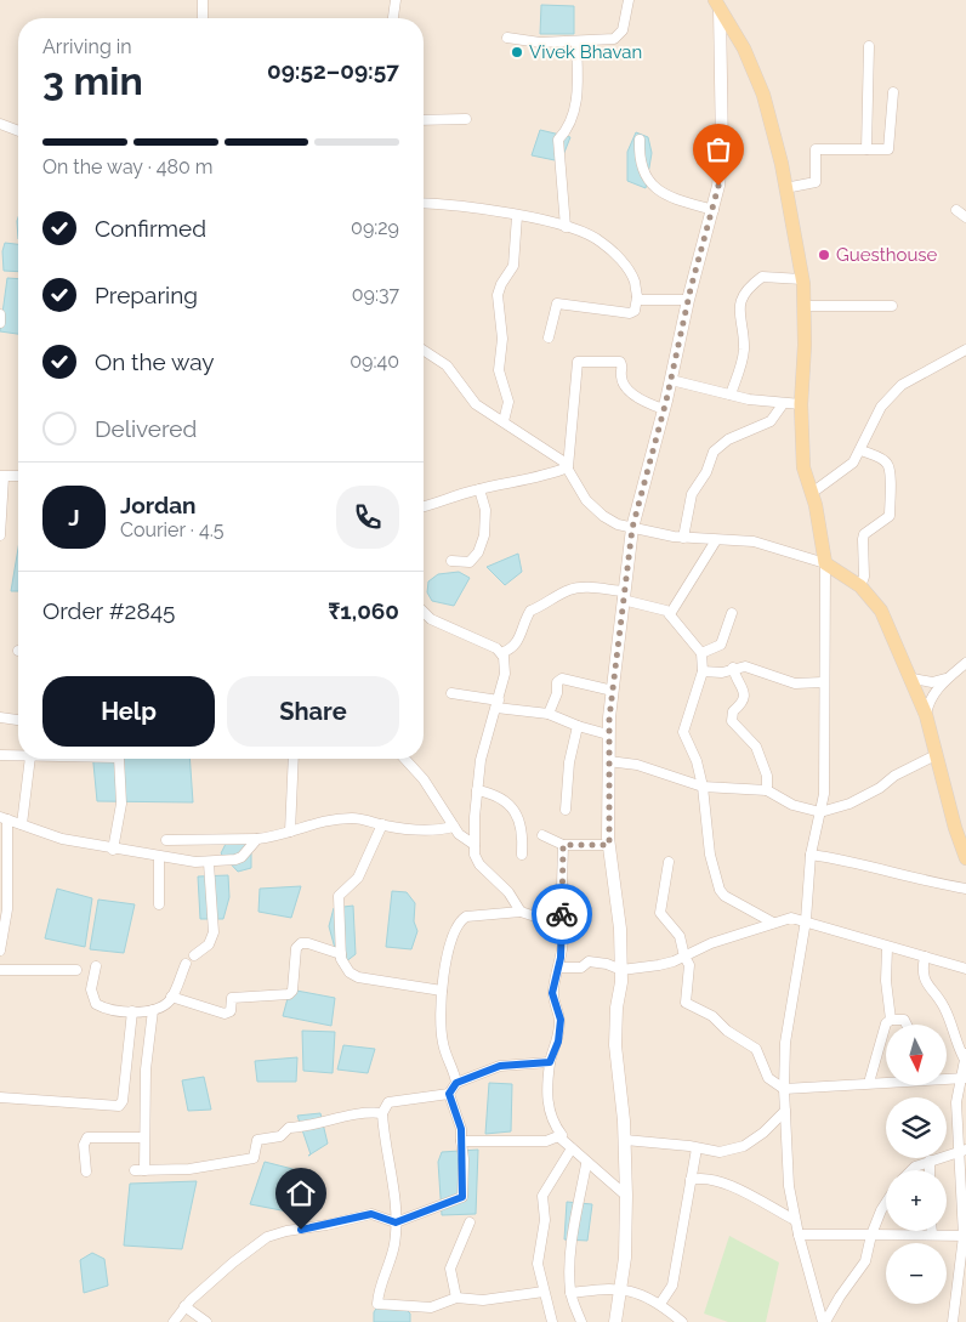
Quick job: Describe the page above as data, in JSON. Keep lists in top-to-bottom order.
{
  "places": ["Vivek Bhavan", "Guesthouse"],
  "north": "bottom",
  "page": {
    "heading": ["3 min", "Arriving in", "09:52–09:57"],
    "panel": [
      "Jordan",
      "Courier · 4.5",
      "Order #2845",
      "₹1,060"
    ],
    "bar": "On the way · 480 m",
    "list": [
      ["Confirmed", "09:29"],
      ["Preparing", "09:37"],
      ["On the way", "09:40"],
      "Delivered"
    ],
    "round": "J",
    "buttons": ["Help", "Share"],
    "map_buttons": ["+", "−"]
  }
}
